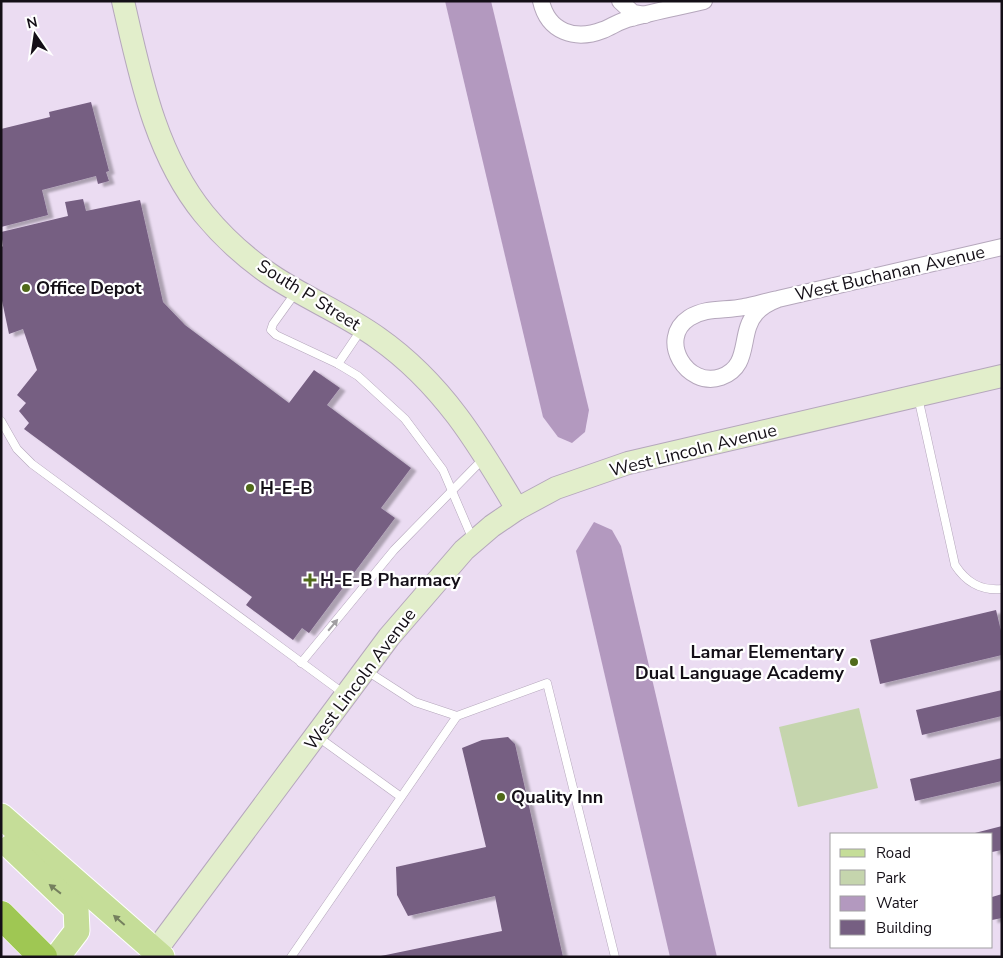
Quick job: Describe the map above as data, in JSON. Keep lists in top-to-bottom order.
{
  "streets": {
    "street": ["West Buchanan Avenue", "South P Street", "West Lincoln Avenue"]
  },
  "crossings": [
    ["South P Street", "West Lincoln Avenue"]
  ],
  "places": {
    "other": [
      "Office Depot",
      "H-E-B",
      "Lamar Elementary Dual Language Academy",
      "Quality Inn"
    ],
    "health": ["H-E-B Pharmacy"]
  },
  "legend": [
    "Road",
    "Park",
    "Water",
    "Building"
  ],
  "north": "top"
}
